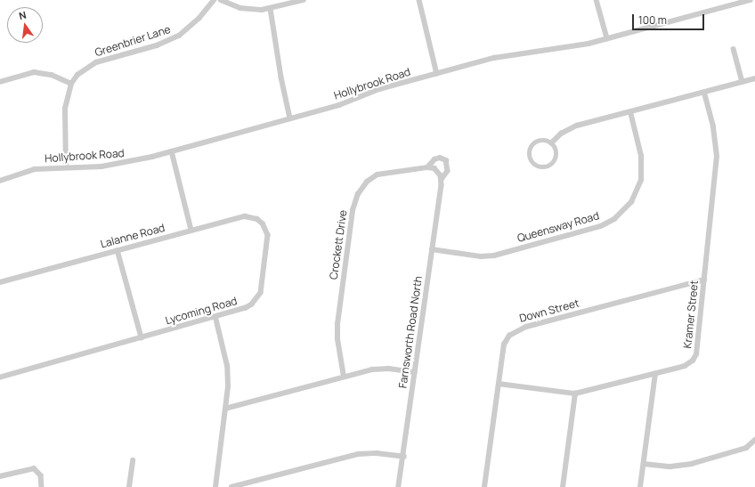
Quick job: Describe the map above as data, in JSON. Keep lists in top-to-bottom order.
{
  "streets": {
    "street": [
      "Greenbrier Lane",
      "Hollybrook Road",
      "Queensway Road",
      "Lalanne Road",
      "Crockett Drive",
      "Lycoming Road",
      "Down Street",
      "Kramer Street",
      "Farnsworth Road North"
    ]
  },
  "crossings": [
    ["Queensway Road", "Farnsworth Road North"],
    ["Lalanne Road", "Lycoming Road"],
    ["Crockett Drive", "Farnsworth Road North"],
    ["Down Street", "Kramer Street"]
  ],
  "scale_bar": "100 m",
  "north": "top"
}
